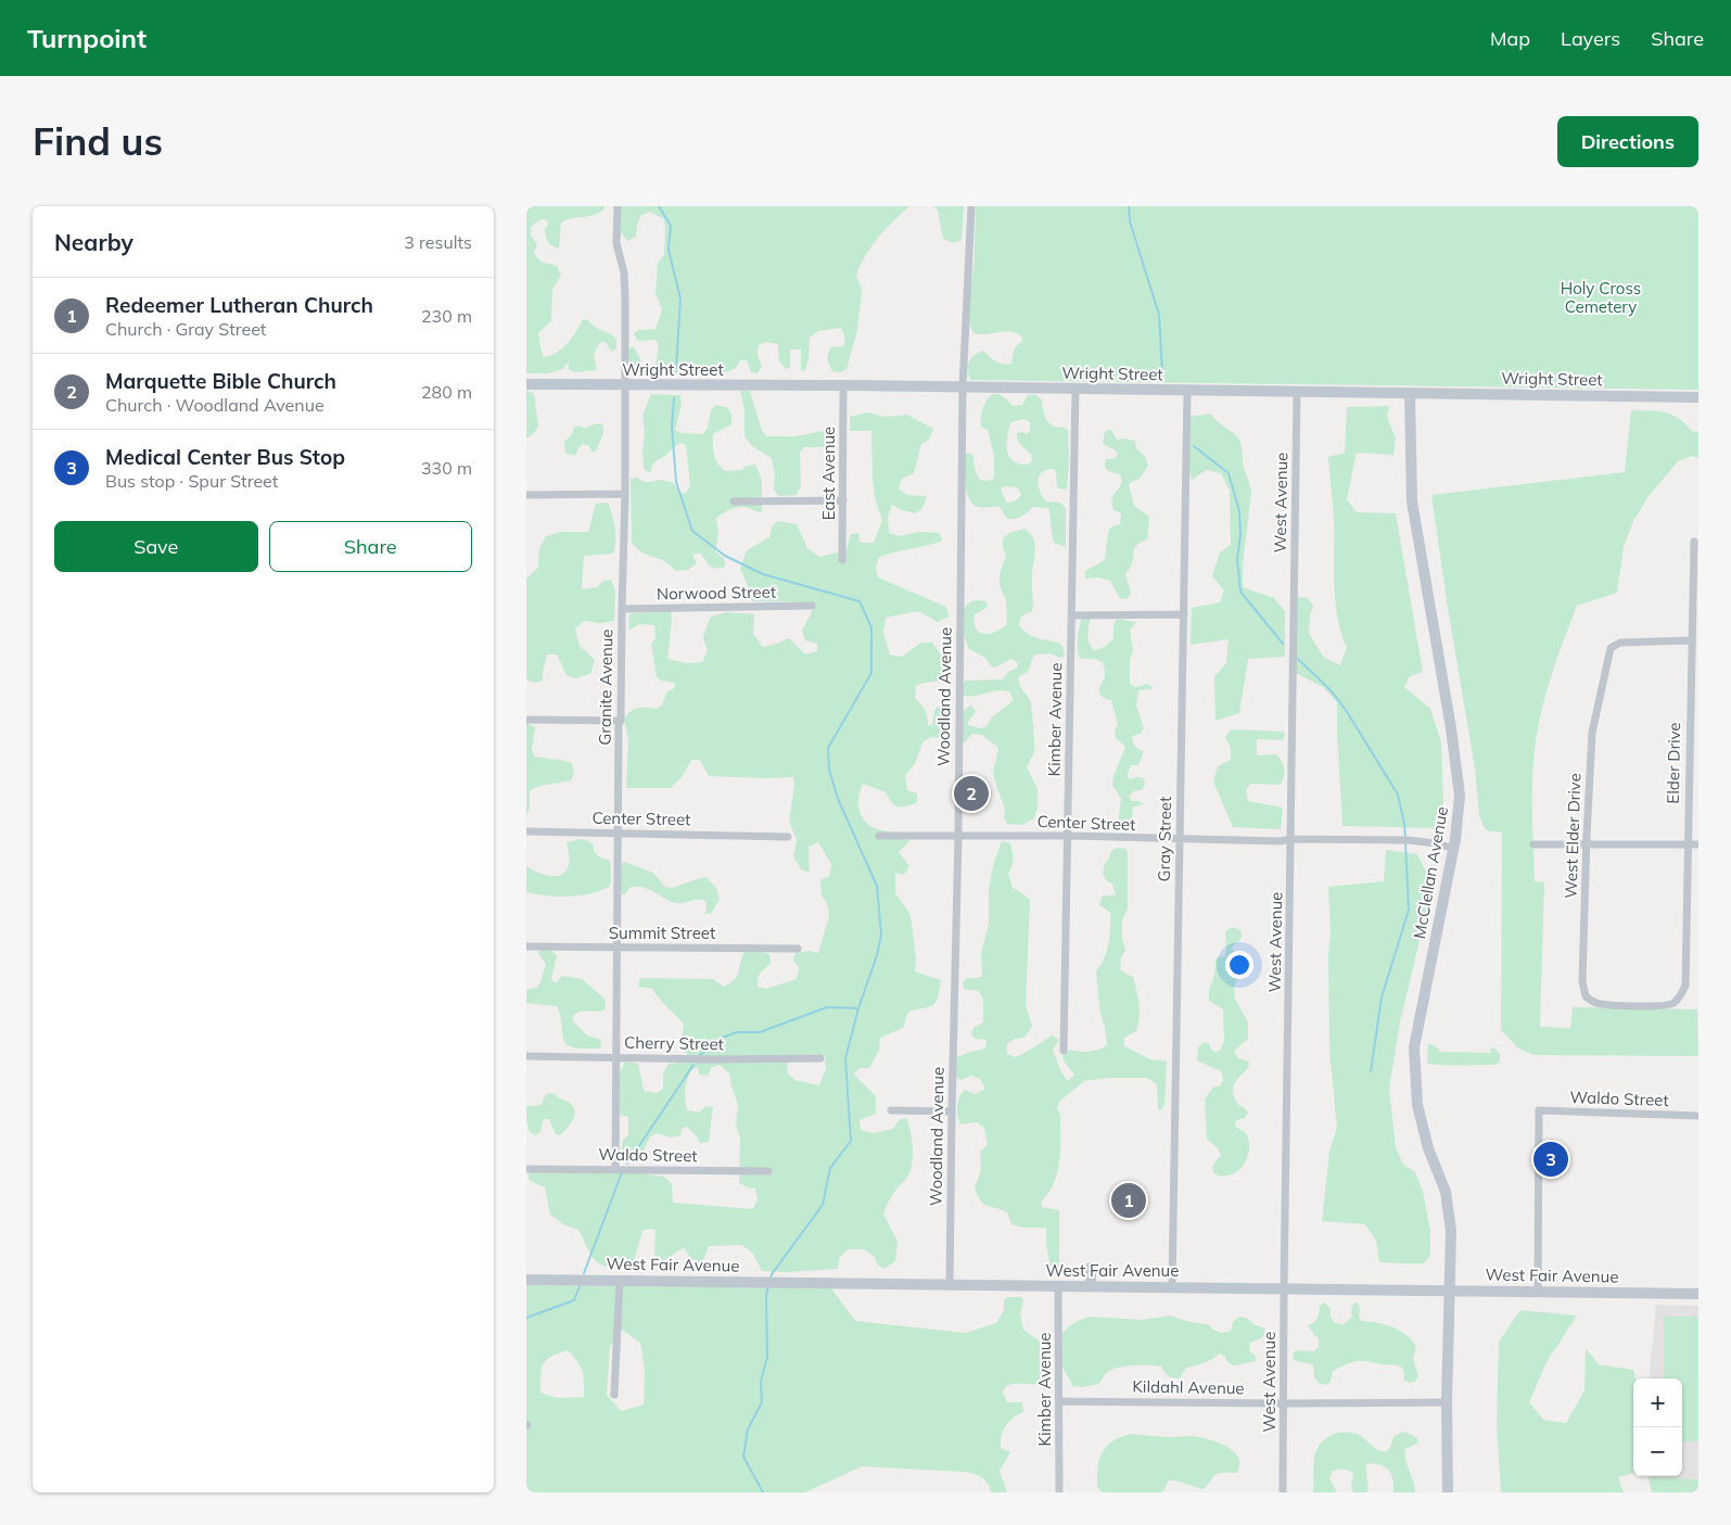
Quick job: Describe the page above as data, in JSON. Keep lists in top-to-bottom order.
{
  "streets": {
    "main road": ["Wright Street", "McClellan Avenue", "West Fair Avenue"],
    "street": [
      "East Avenue",
      "West Avenue",
      "Norwood Street",
      "Granite Avenue",
      "Woodland Avenue",
      "Kimber Avenue",
      "Elder Drive",
      "Center Street",
      "West Elder Drive",
      "Gray Street",
      "Summit Street",
      "Cherry Street",
      "Waldo Street",
      "Kildahl Avenue"
    ]
  },
  "crossings": [
    ["Wright Street", "East Avenue"],
    ["Wright Street", "West Avenue"],
    ["Wright Street", "Granite Avenue"],
    ["Wright Street", "Woodland Avenue"],
    ["Wright Street", "Kimber Avenue"],
    ["Wright Street", "Gray Street"],
    ["Wright Street", "McClellan Avenue"],
    ["West Avenue", "Center Street"],
    ["West Avenue", "West Fair Avenue"],
    ["West Avenue", "Kildahl Avenue"],
    ["Norwood Street", "Granite Avenue"],
    ["Granite Avenue", "Center Street"],
    ["Granite Avenue", "Summit Street"],
    ["Granite Avenue", "Cherry Street"],
    ["Granite Avenue", "Waldo Street"],
    ["Woodland Avenue", "Center Street"],
    ["Woodland Avenue", "West Fair Avenue"],
    ["Kimber Avenue", "Center Street"],
    ["Kimber Avenue", "West Fair Avenue"],
    ["Kimber Avenue", "Kildahl Avenue"],
    ["Elder Drive", "West Elder Drive"],
    ["Center Street", "Gray Street"],
    ["Center Street", "McClellan Avenue"],
    ["Gray Street", "West Fair Avenue"],
    ["McClellan Avenue", "West Fair Avenue"],
    ["McClellan Avenue", "Kildahl Avenue"],
    ["Waldo Street", "West Fair Avenue"]
  ],
  "parks": ["Holy Cross Cemetery"],
  "page": {
    "header": "Turnpoint",
    "nav": ["Map", "Layers", "Share"],
    "buttons": [
      "Directions",
      ["Save", "Share"]
    ],
    "title": "Find us",
    "heading": ["Nearby", "3 results"],
    "list": [
      {
        "mark": "1",
        "name": "Redeemer Lutheran Church",
        "note": "Church · Gray Street",
        "value": "230 m"
      },
      {
        "mark": "2",
        "name": "Marquette Bible Church",
        "note": "Church · Woodland Avenue",
        "value": "280 m"
      },
      {
        "mark": "3",
        "name": "Medical Center Bus Stop",
        "note": "Bus stop · Spur Street",
        "value": "330 m"
      }
    ],
    "pins": ["2", "3", "1"],
    "map_buttons": ["+", "−"]
  }
}
